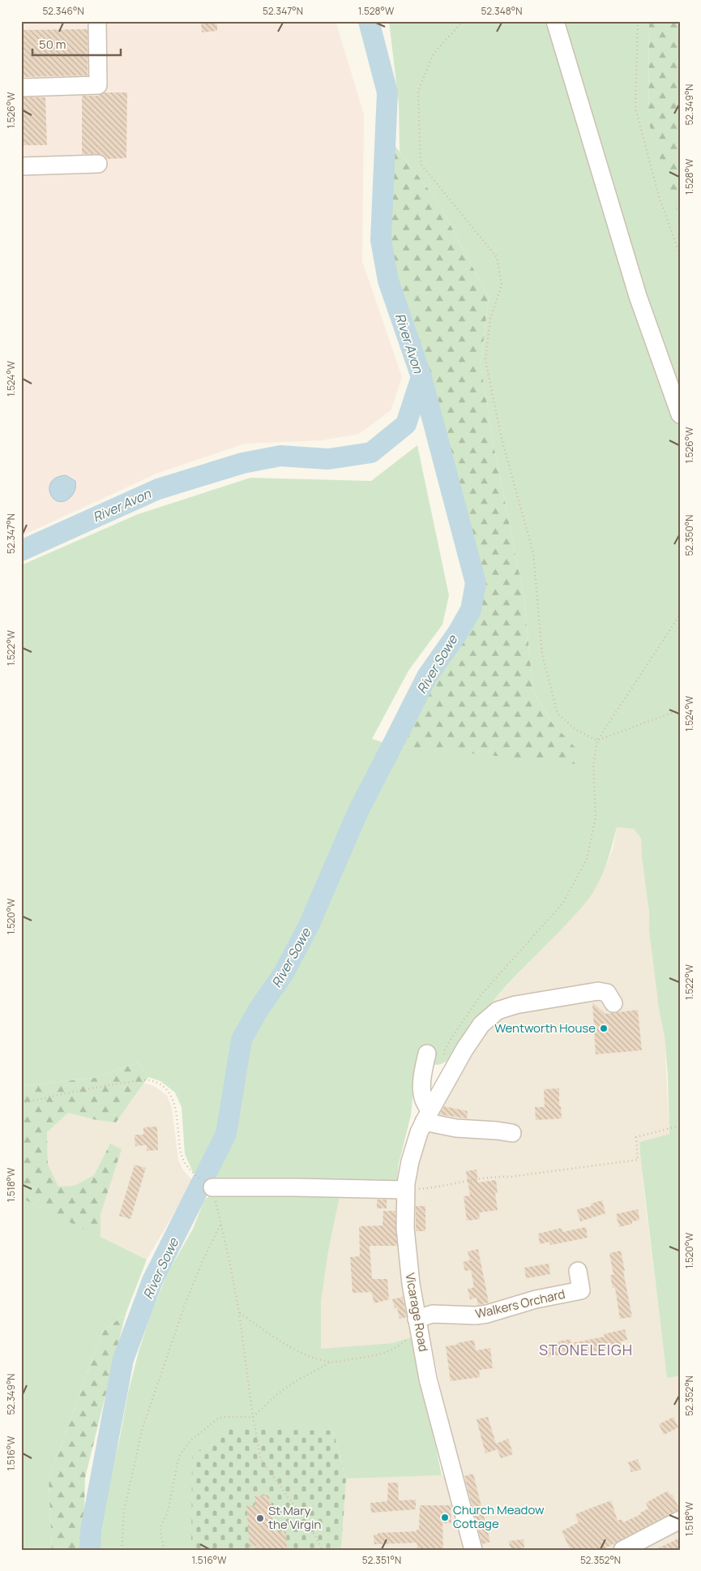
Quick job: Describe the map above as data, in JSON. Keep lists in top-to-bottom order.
{
  "streets": {
    "street": ["Walkers Orchard", "Vicarage Road"]
  },
  "crossings": [
    ["Walkers Orchard", "Vicarage Road"]
  ],
  "districts": ["STONELEIGH"],
  "water": ["River Avon", "River Sowe"],
  "places": ["Wentworth House", "Church Meadow Cottage", "St Mary the Virgin"],
  "scale_bar": "50 m",
  "coordinates": [
    "52.346°N",
    "52.347°N",
    "1.528°W",
    "52.348°N",
    "52.349°N",
    "1.526°W",
    "1.524°W",
    "52.350°N",
    "1.522°W",
    "1.520°W",
    "1.518°W",
    "52.352°N",
    "1.516°W",
    "52.351°N"
  ]
}
